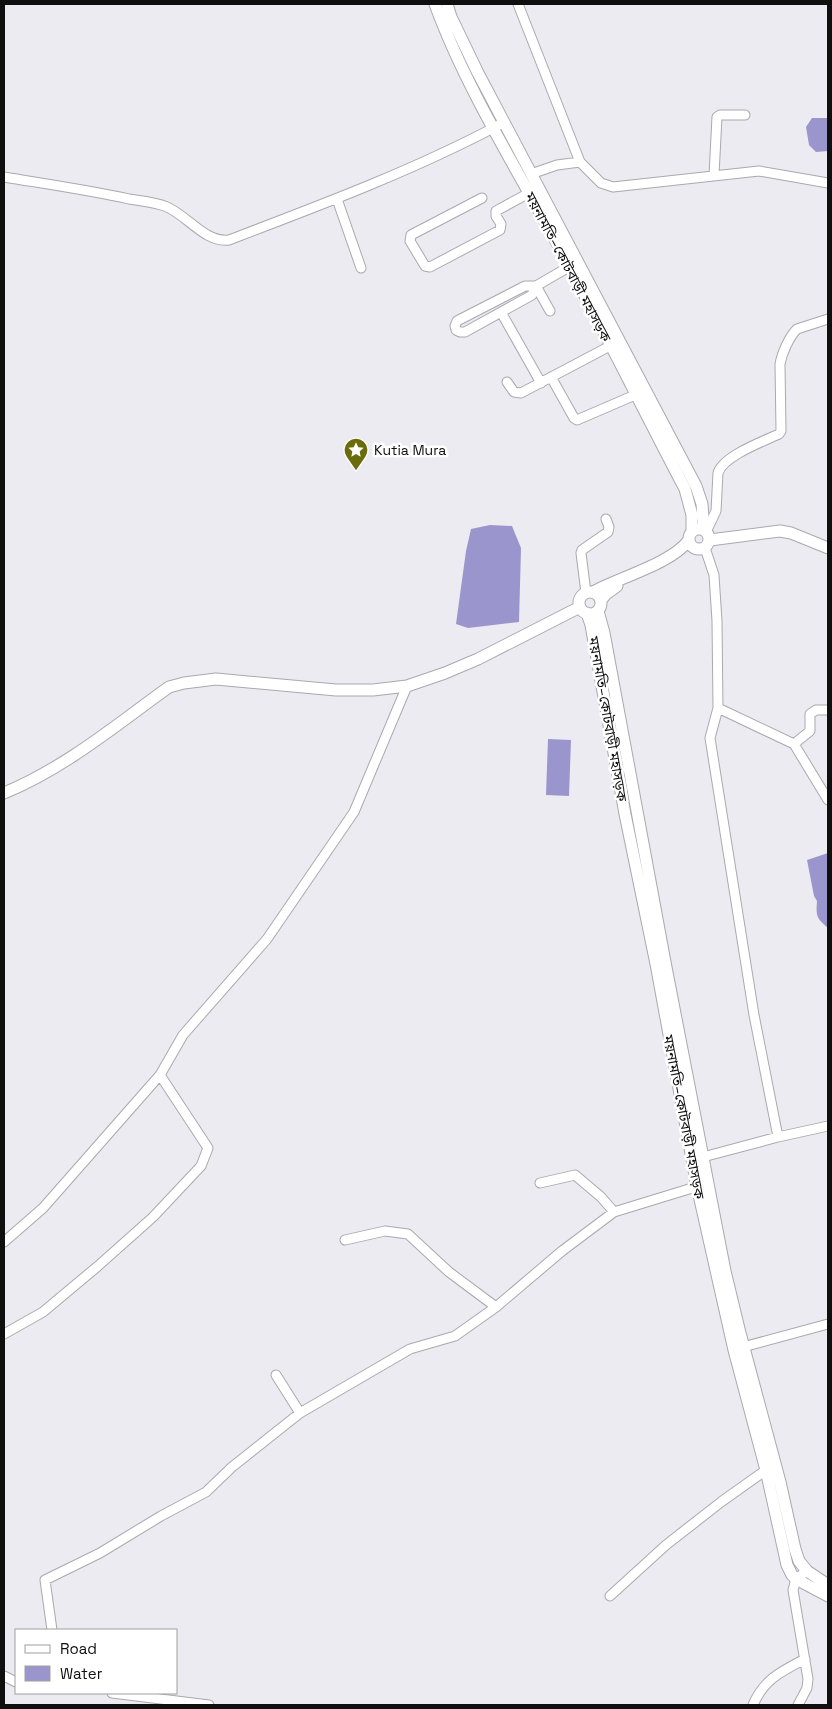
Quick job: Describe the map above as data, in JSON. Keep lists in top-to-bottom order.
{
  "streets": {
    "main road": ["ময়নামতি–কোটবাড়ী মহাসড়ক"]
  },
  "places": {
    "place": ["Kutia Mura"]
  },
  "legend": ["Road", "Water"]
}
